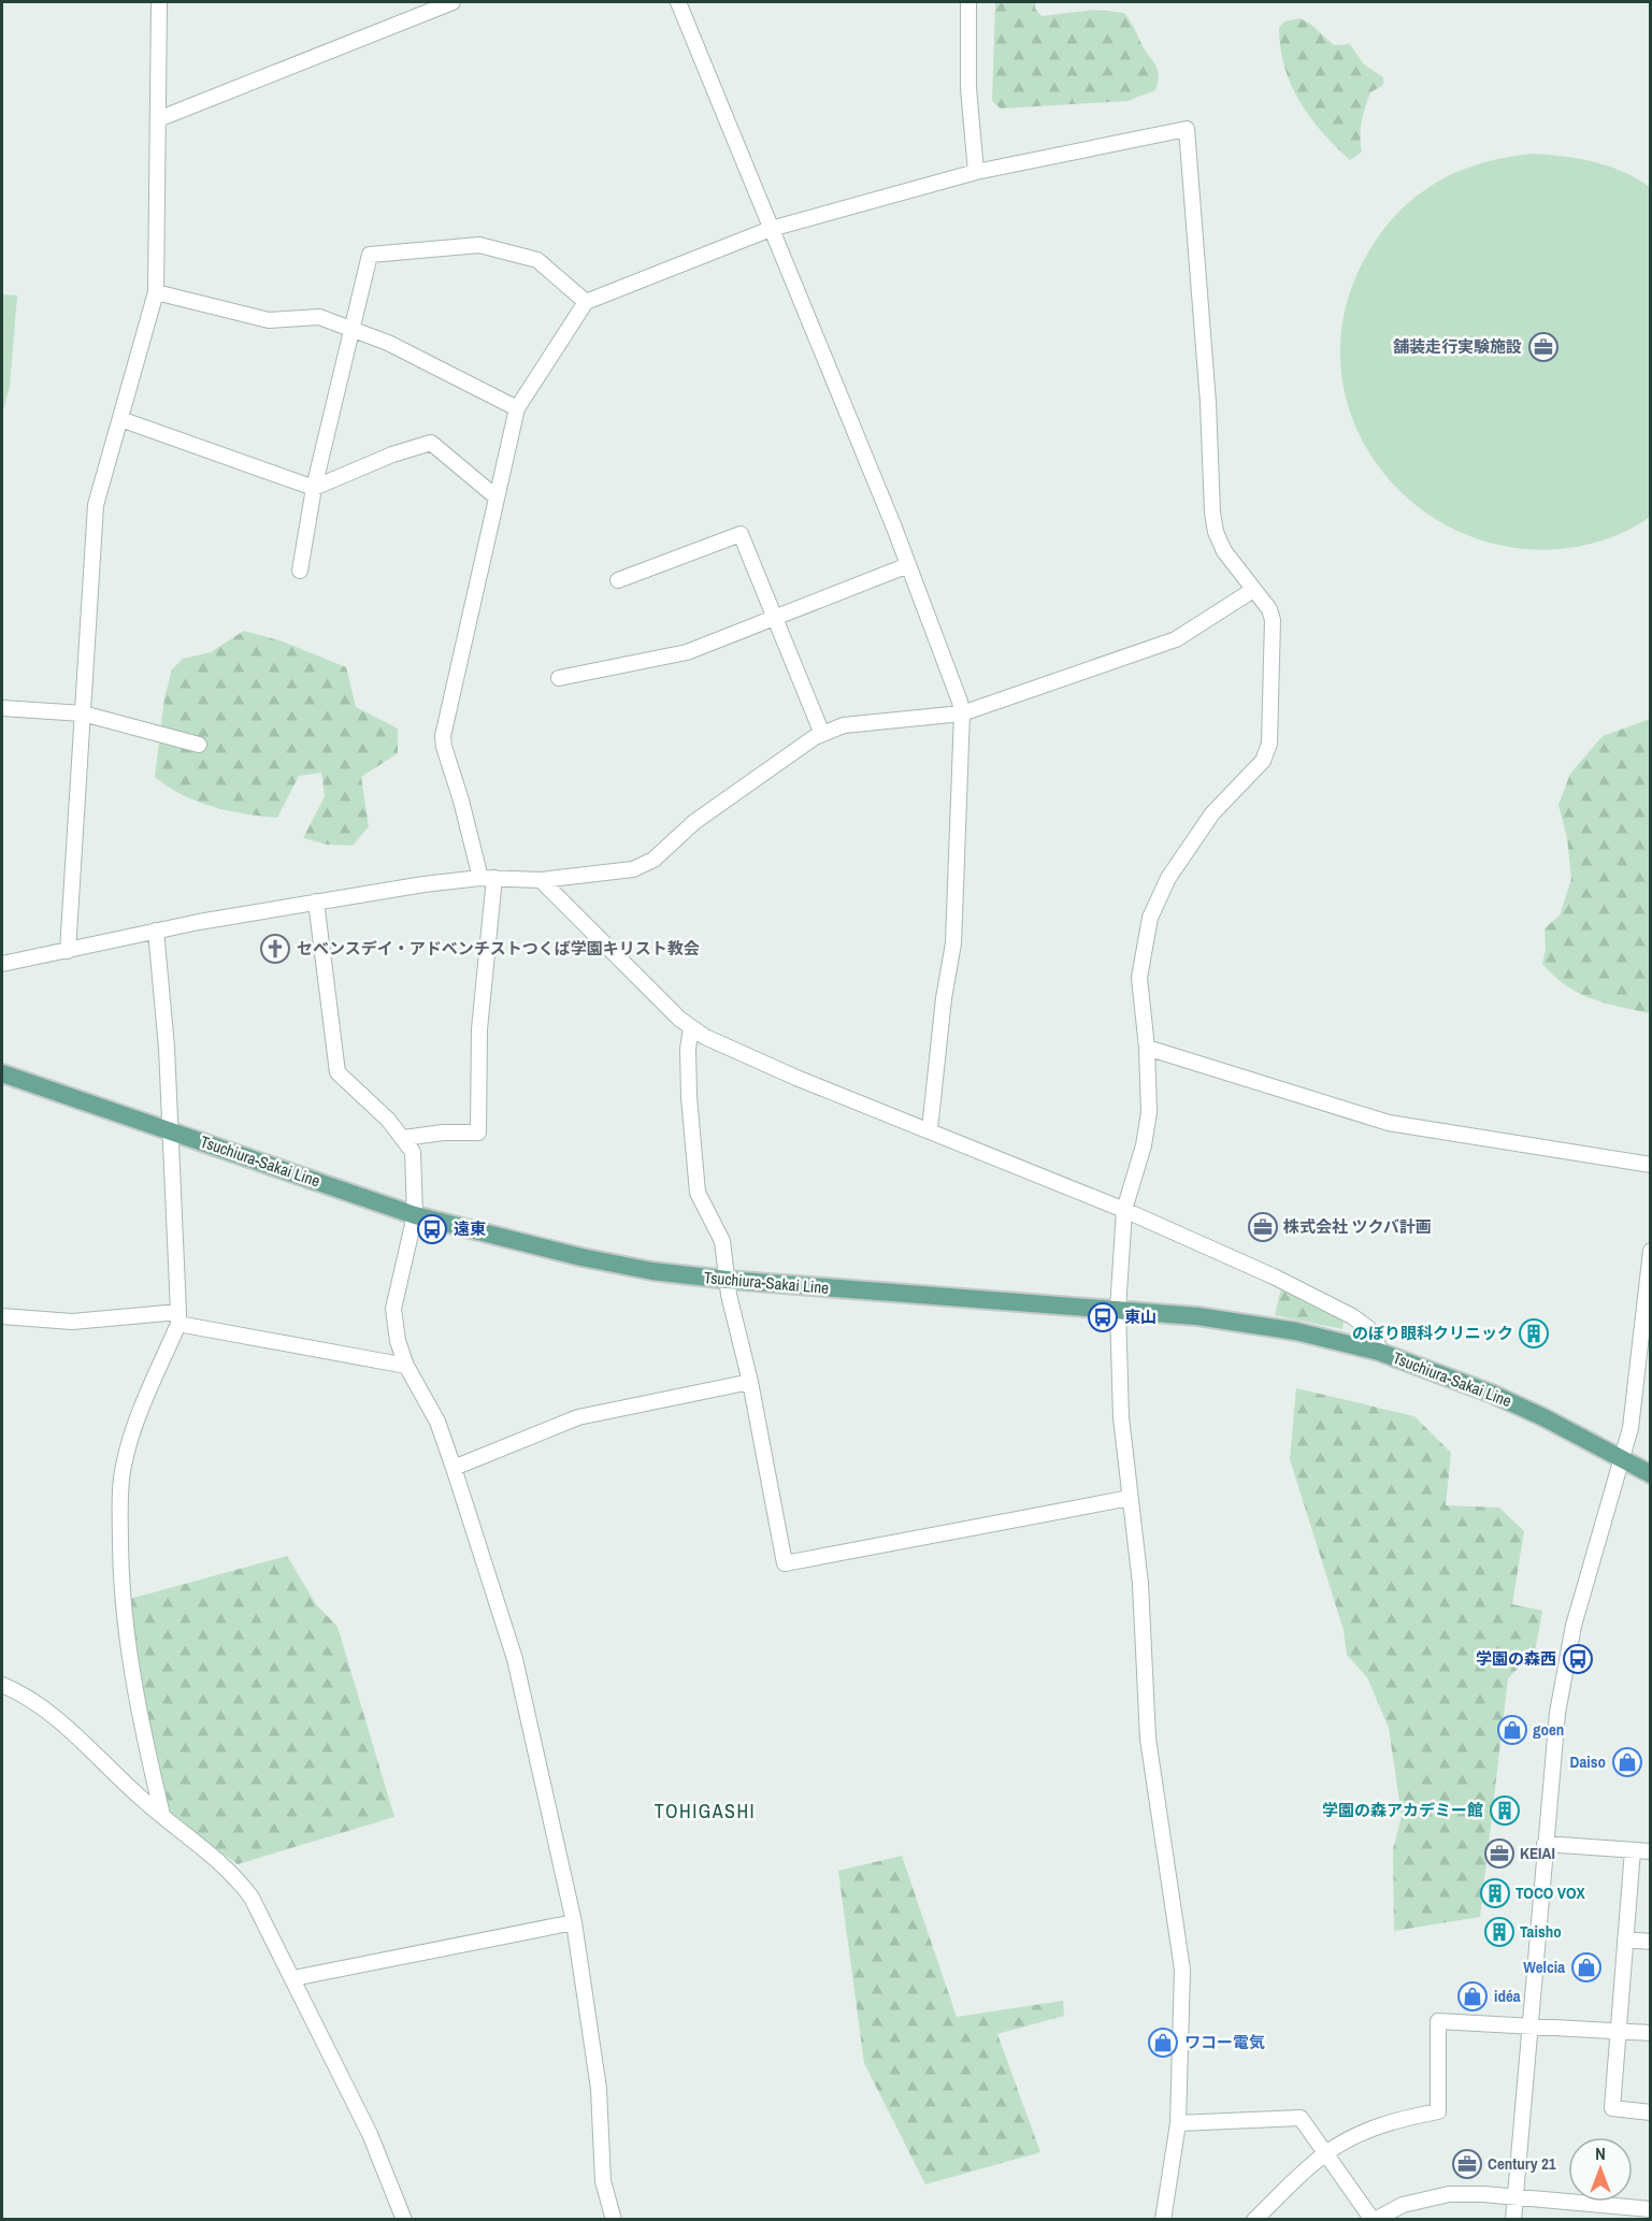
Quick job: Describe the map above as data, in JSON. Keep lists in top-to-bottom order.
{
  "streets": {
    "main road": ["Tsuchiura-Sakai Line"]
  },
  "districts": ["TOHIGASHI"],
  "places": {
    "office": [
      "舗装走行実験施設",
      "株式会社 ツクバ計画",
      "KEIAI",
      "Century 21"
    ],
    "church": ["セベンスデイ・アドベンチストつくば学園キリスト教会"],
    "bus stop": ["遠東", "東山", "学園の森西"],
    "building": [
      "のぼり眼科クリニック",
      "学園の森アカデミー館",
      "TOCO VOX",
      "Taisho"
    ],
    "shop": [
      "goen",
      "Daiso",
      "Welcia",
      "idéa",
      "ワコー電気"
    ]
  },
  "north": "top"
}
